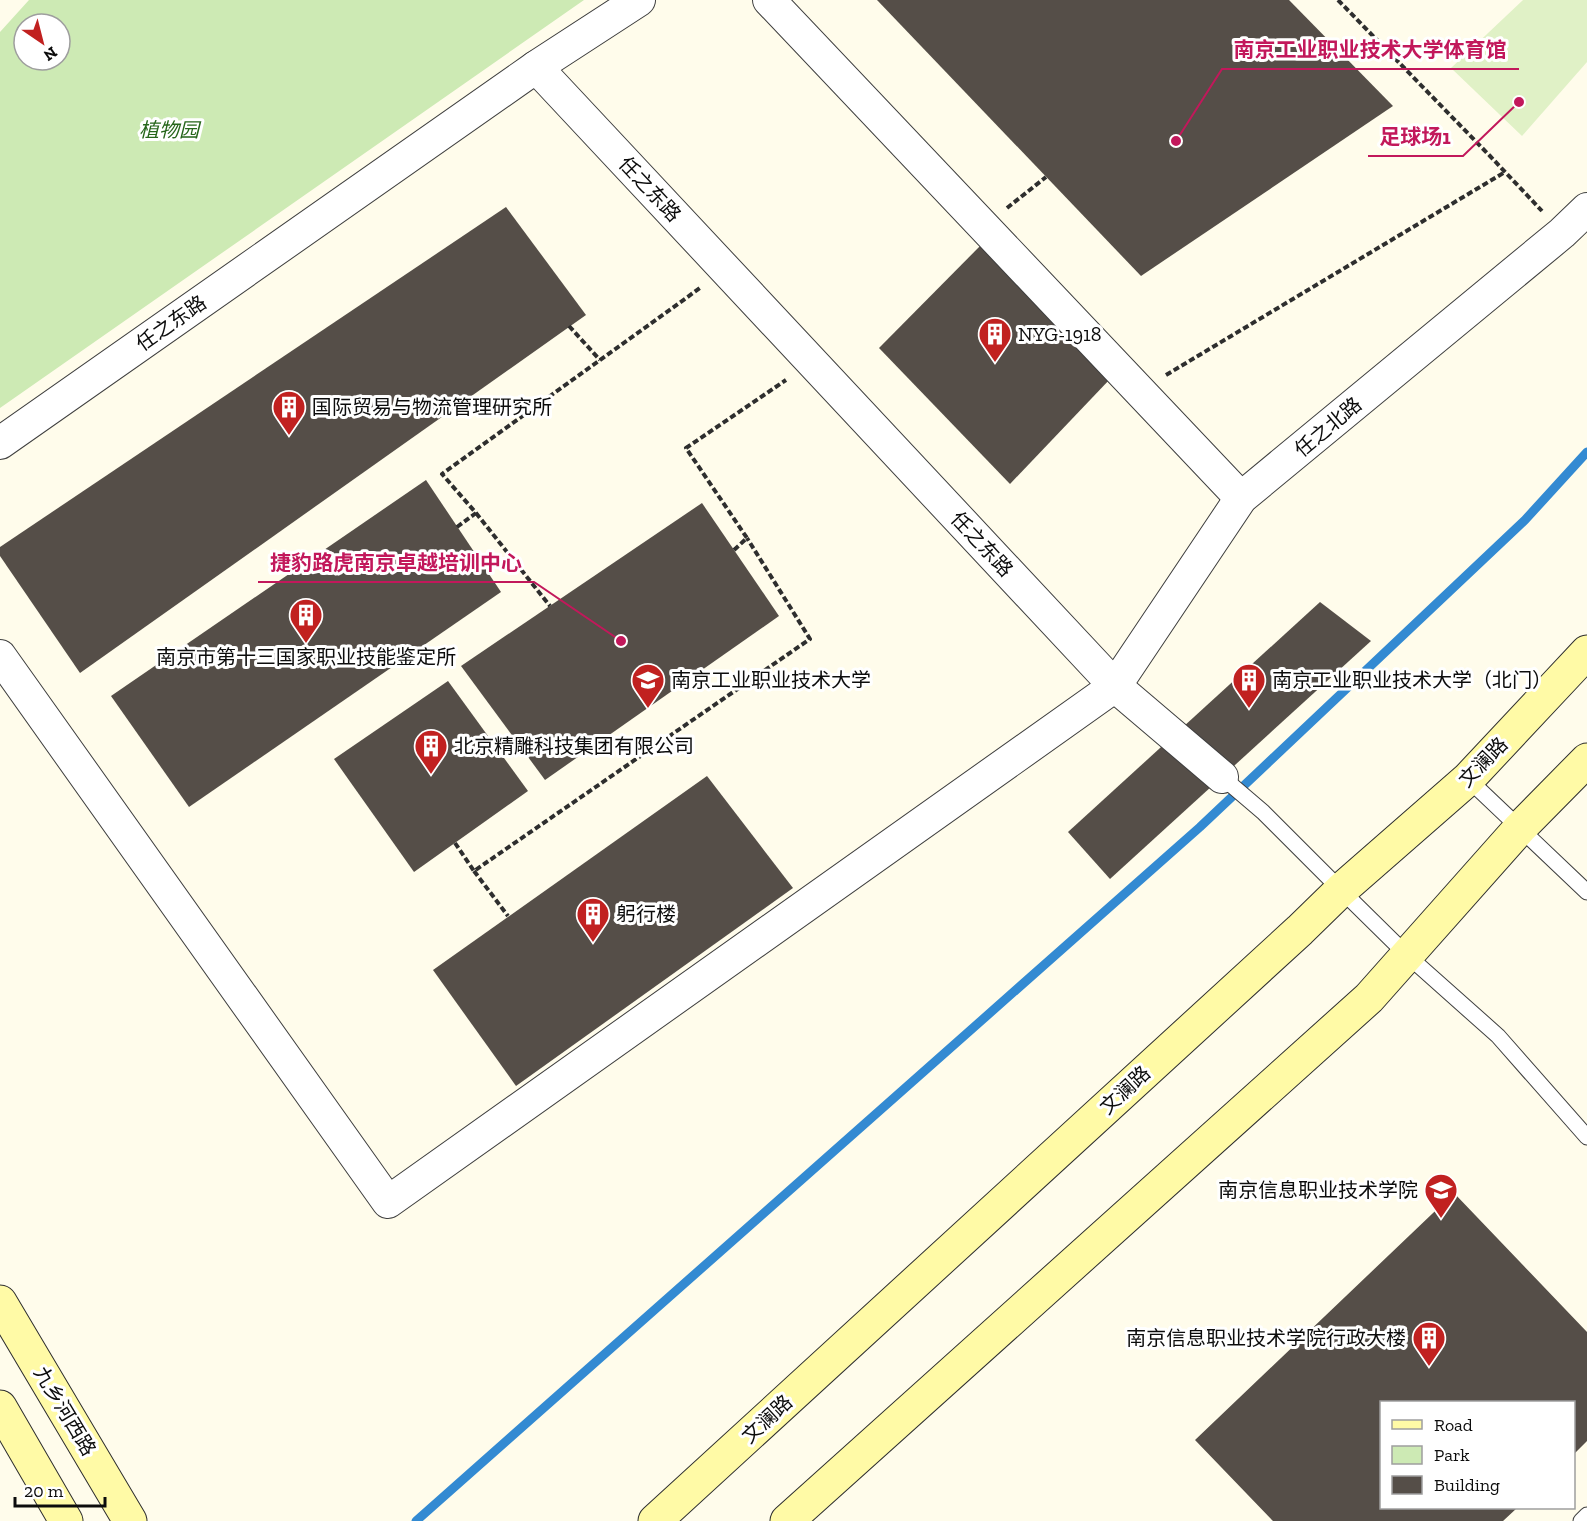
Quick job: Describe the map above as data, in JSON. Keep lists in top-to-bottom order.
{
  "streets": {
    "main road": ["文澜路", "九乡河西路"],
    "street": ["任之东路", "任之北路"]
  },
  "crossings": [
    ["任之东路", "任之北路"]
  ],
  "parks": ["植物园"],
  "places": {
    "other": ["足球场1", "南京工业职业技术大学体育馆", "捷豹路虎南京卓越培训中心"],
    "building": [
      "NYG-1918",
      "国际贸易与物流管理研究所",
      "南京市第十三国家职业技能鉴定所",
      "南京工业职业技术大学（北门）",
      "北京精雕科技集团有限公司",
      "躬行楼",
      "南京信息职业技术学院行政大楼"
    ],
    "school or university": ["南京工业职业技术大学", "南京信息职业技术学院"]
  },
  "legend": ["Road", "Park", "Building"],
  "scale_bar": "20 m",
  "north": "bottom right"
}
